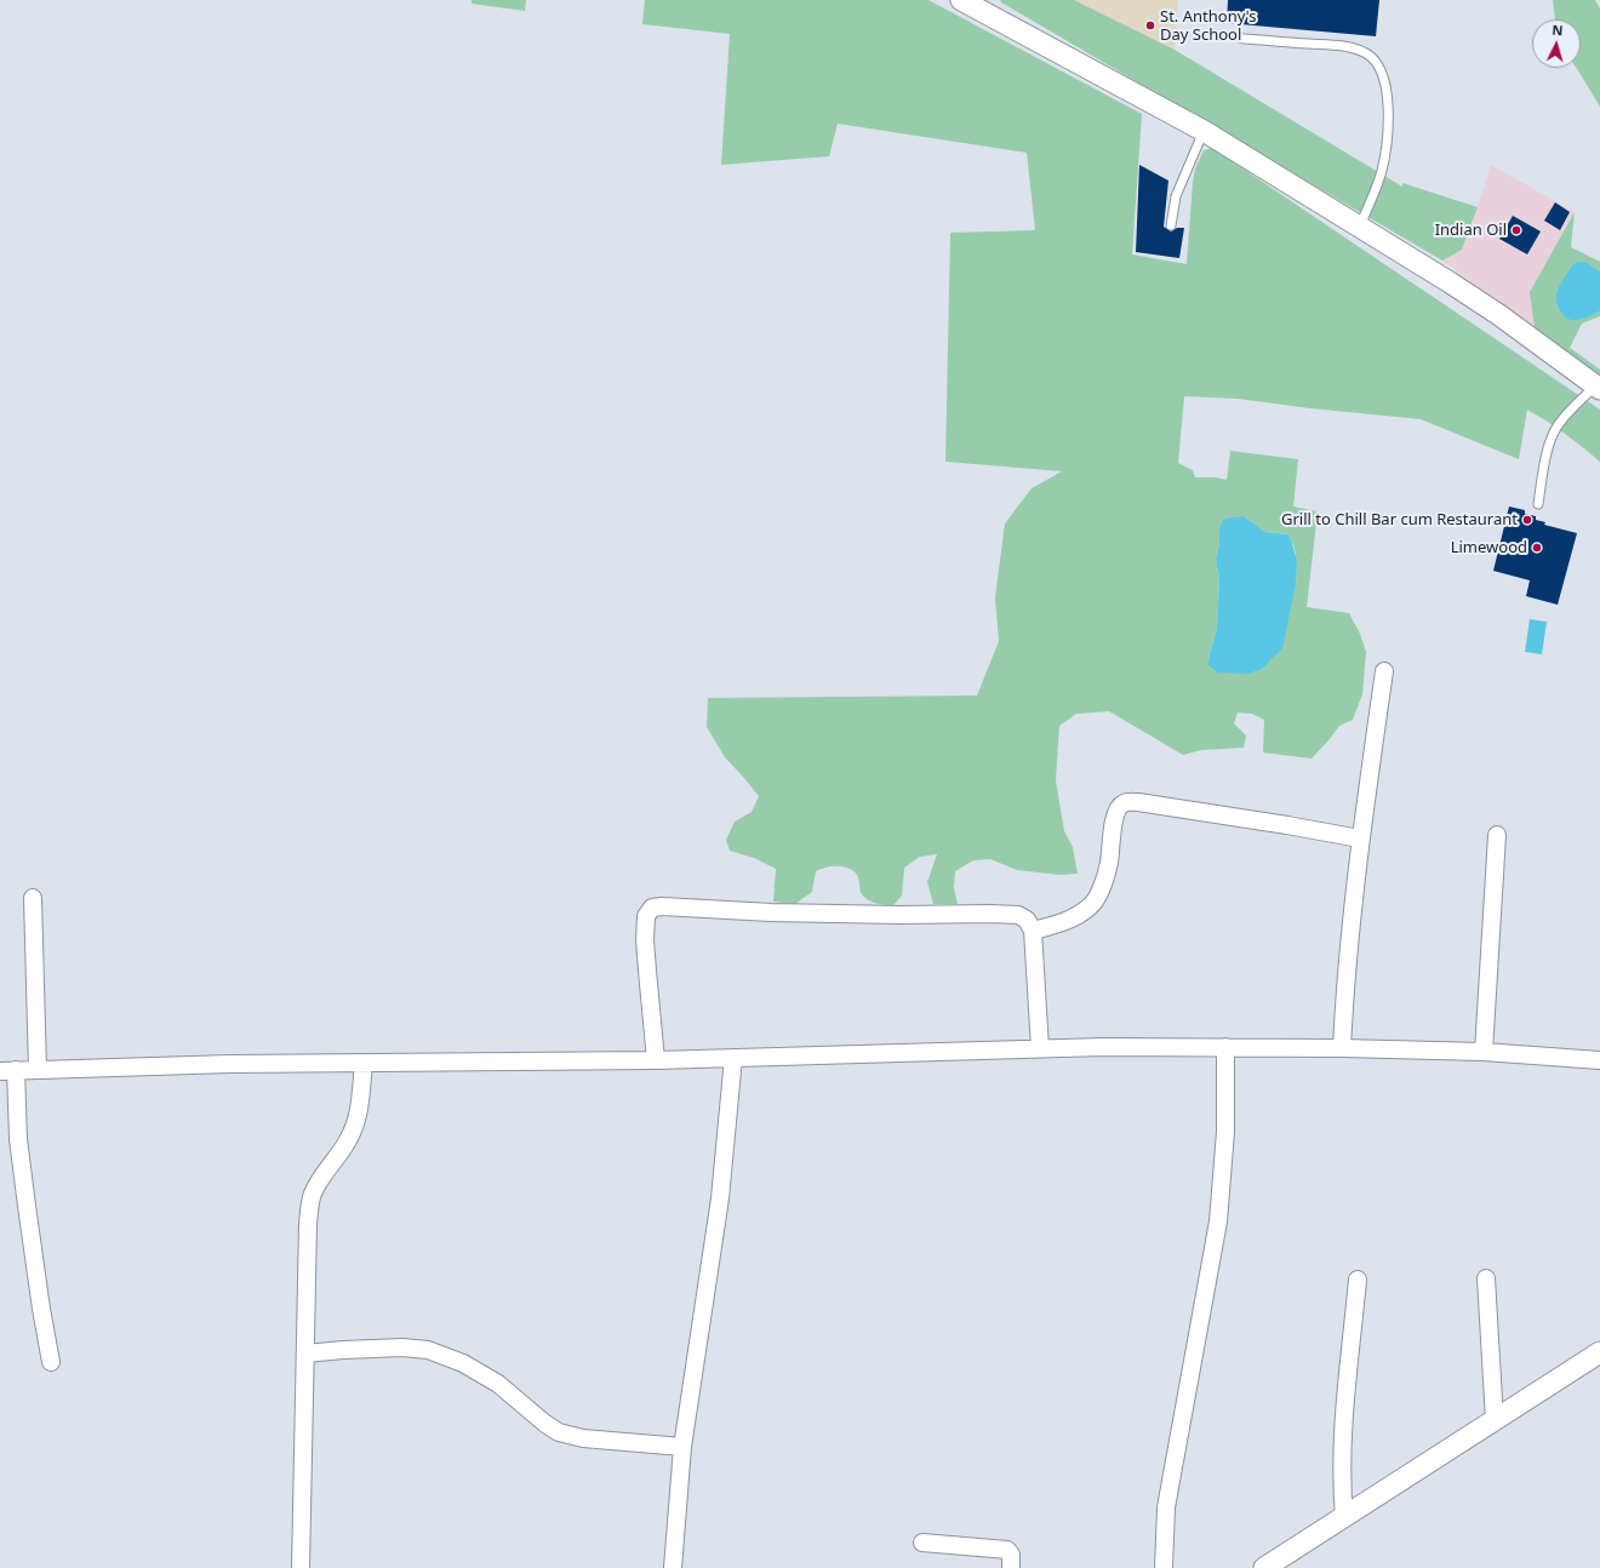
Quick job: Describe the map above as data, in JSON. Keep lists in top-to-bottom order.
{
  "places": [
    "St. Anthony's Day School",
    "Indian Oil",
    "Grill to Chill Bar cum Restaurant",
    "Limewood"
  ],
  "north": "top"
}
